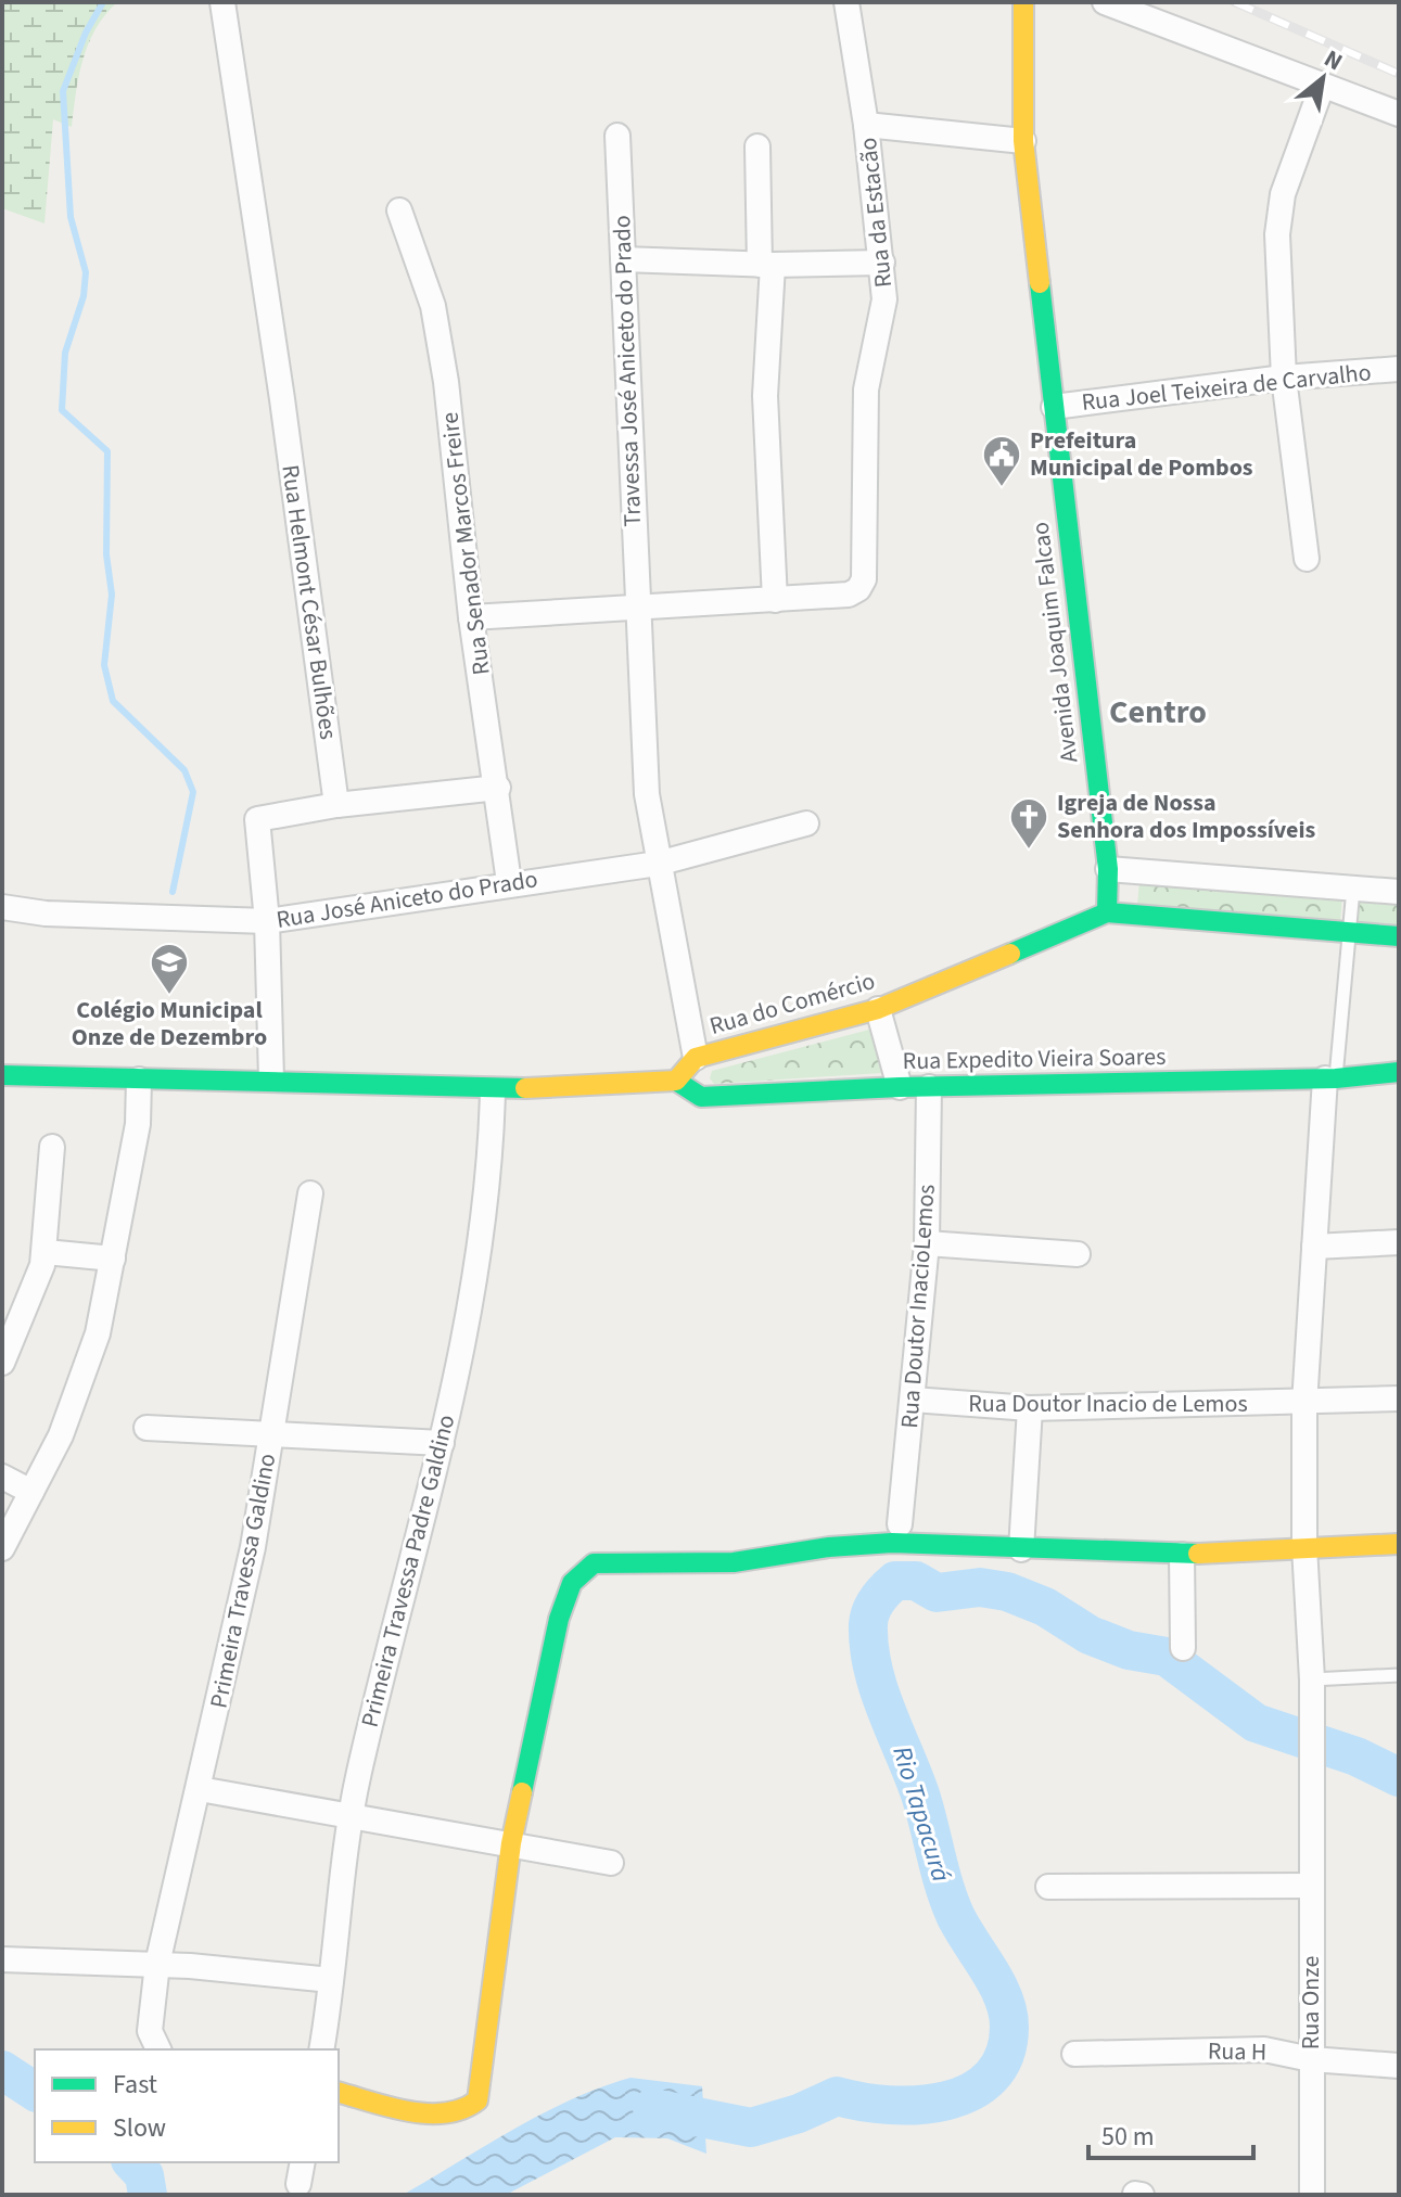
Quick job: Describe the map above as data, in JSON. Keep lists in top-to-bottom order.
{
  "streets": {
    "street": [
      "Rua da Estacão",
      "Travessa José Aniceto do Prado",
      "Rua Joel Teixeira de Carvalho",
      "Rua Senador Marcos Freire",
      "Rua Helmont César Bulhões",
      "Avenida Joaquim Falcao",
      "Rua José Aniceto do Prado",
      "Rua do Comércio",
      "Rua Expedito Vieira Soares",
      "Rua Doutor InacioLemos",
      "Rua Doutor Inacio de Lemos",
      "Primeira Travessa Padre Galdino",
      "Primeira Travessa Galdino",
      "Rua Onze",
      "Rua H"
    ]
  },
  "crossings": [
    ["Travessa José Aniceto do Prado", "Rua José Aniceto do Prado"],
    ["Travessa José Aniceto do Prado", "Rua do Comércio"],
    ["Rua Joel Teixeira de Carvalho", "Avenida Joaquim Falcao"],
    ["Rua Senador Marcos Freire", "Rua José Aniceto do Prado"],
    ["Avenida Joaquim Falcao", "Rua do Comércio"],
    ["Rua do Comércio", "Rua Expedito Vieira Soares"],
    ["Rua Expedito Vieira Soares", "Rua Doutor InacioLemos"],
    ["Rua Doutor InacioLemos", "Rua Doutor Inacio de Lemos"],
    ["Rua Onze", "Rua H"]
  ],
  "districts": ["Centro"],
  "water": ["Rio Tapacurá"],
  "places": {
    "public building": ["Prefeitura Municipal de Pombos"],
    "church": ["Igreja de Nossa Senhora dos Impossíveis"],
    "school or university": ["Colégio Municipal Onze de Dezembro"]
  },
  "legend": ["Fast", "Slow"],
  "scale_bar": "50 m",
  "north": "top right"
}
